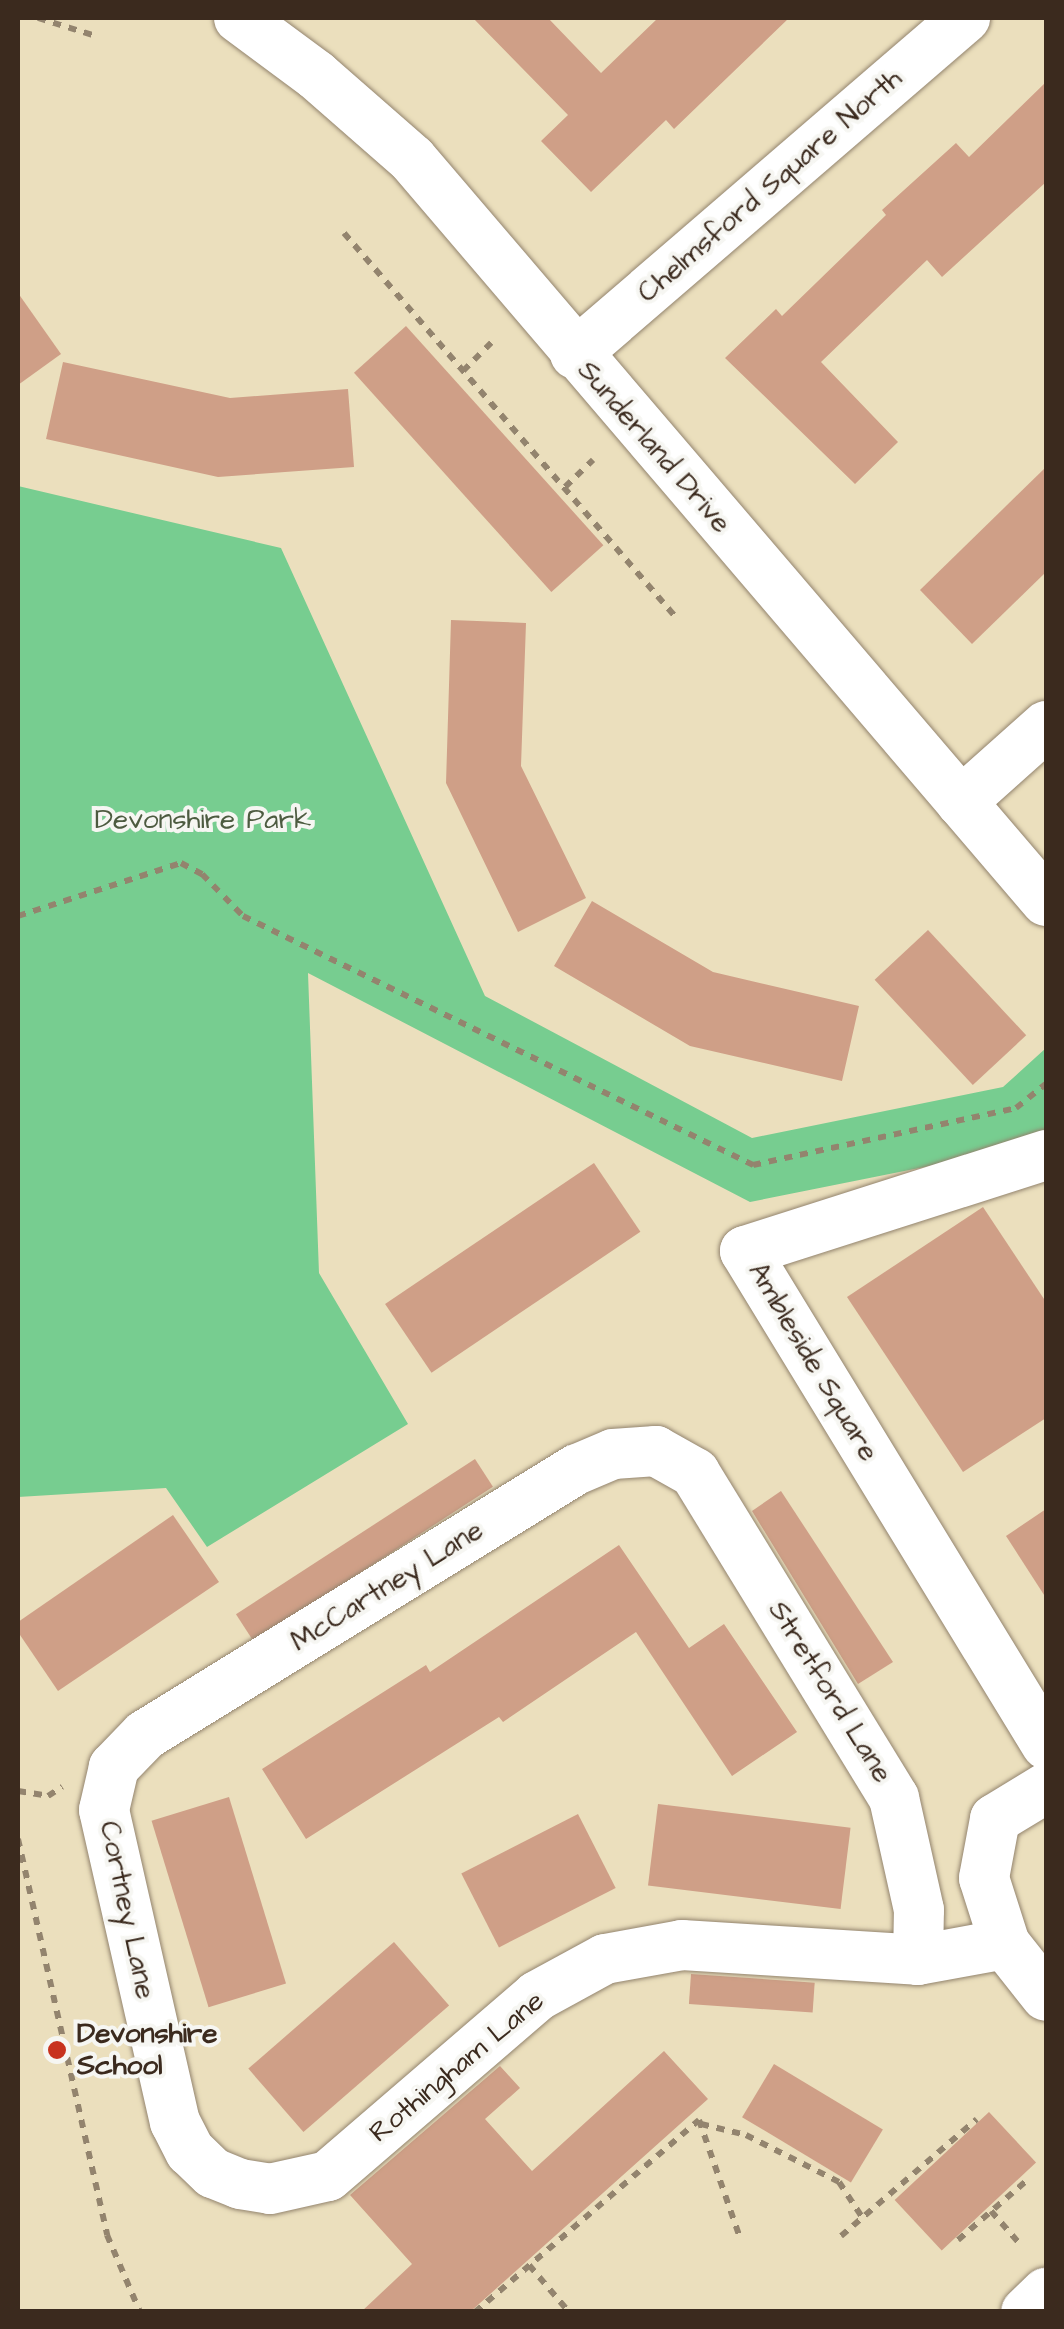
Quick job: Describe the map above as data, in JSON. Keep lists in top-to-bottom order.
{
  "streets": {
    "street": [
      "Chelmsford Square North",
      "Sunderland Drive",
      "Ambleside Square",
      "McCartney Lane",
      "Stretford Lane",
      "Cortney Lane",
      "Rothingham Lane"
    ]
  },
  "crossings": [
    ["Chelmsford Square North", "Sunderland Drive"],
    ["McCartney Lane", "Stretford Lane"],
    ["McCartney Lane", "Cortney Lane"],
    ["Stretford Lane", "Rothingham Lane"],
    ["Cortney Lane", "Rothingham Lane"]
  ],
  "parks": ["Devonshire Park"],
  "places": ["Devonshire School"]
}
